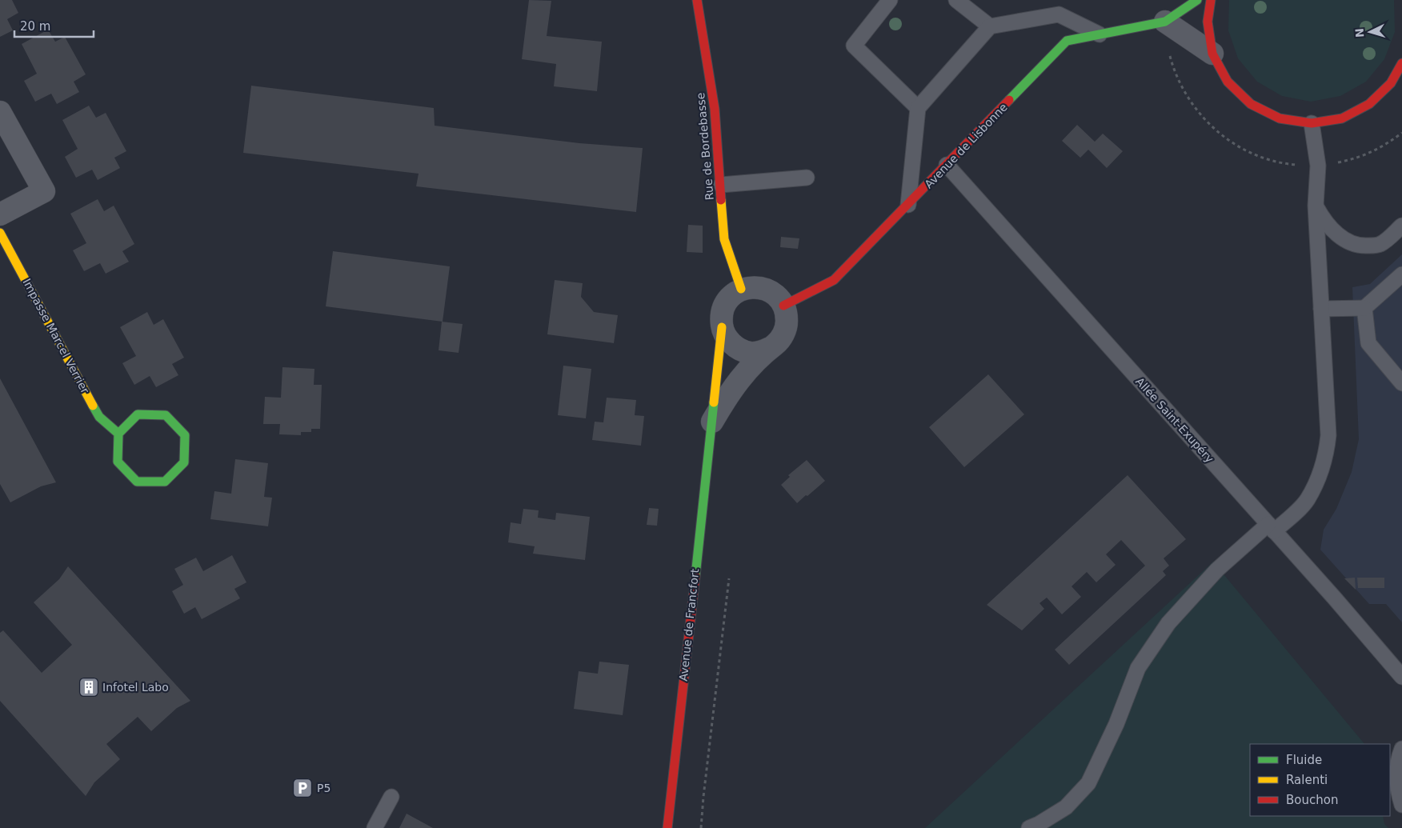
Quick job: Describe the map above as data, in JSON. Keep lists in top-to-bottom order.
{
  "streets": {
    "street": [
      "Avenue de Lisbonne",
      "Rue de Bordebasse",
      "Impasse Marcel Verrier",
      "Avenue de Francfort"
    ],
    "lane": ["Allée Saint-Exupéry"]
  },
  "crossings": [
    ["Avenue de Lisbonne", "Rue de Bordebasse"],
    ["Avenue de Lisbonne", "Allée Saint-Exupéry"],
    ["Avenue de Lisbonne", "Avenue de Francfort"],
    ["Rue de Bordebasse", "Avenue de Francfort"]
  ],
  "places": {
    "building": ["Infotel Labo"],
    "parking": ["P5"]
  },
  "legend": ["Fluide", "Ralenti", "Bouchon"],
  "scale_bar": "20 m",
  "north": "left"
}
